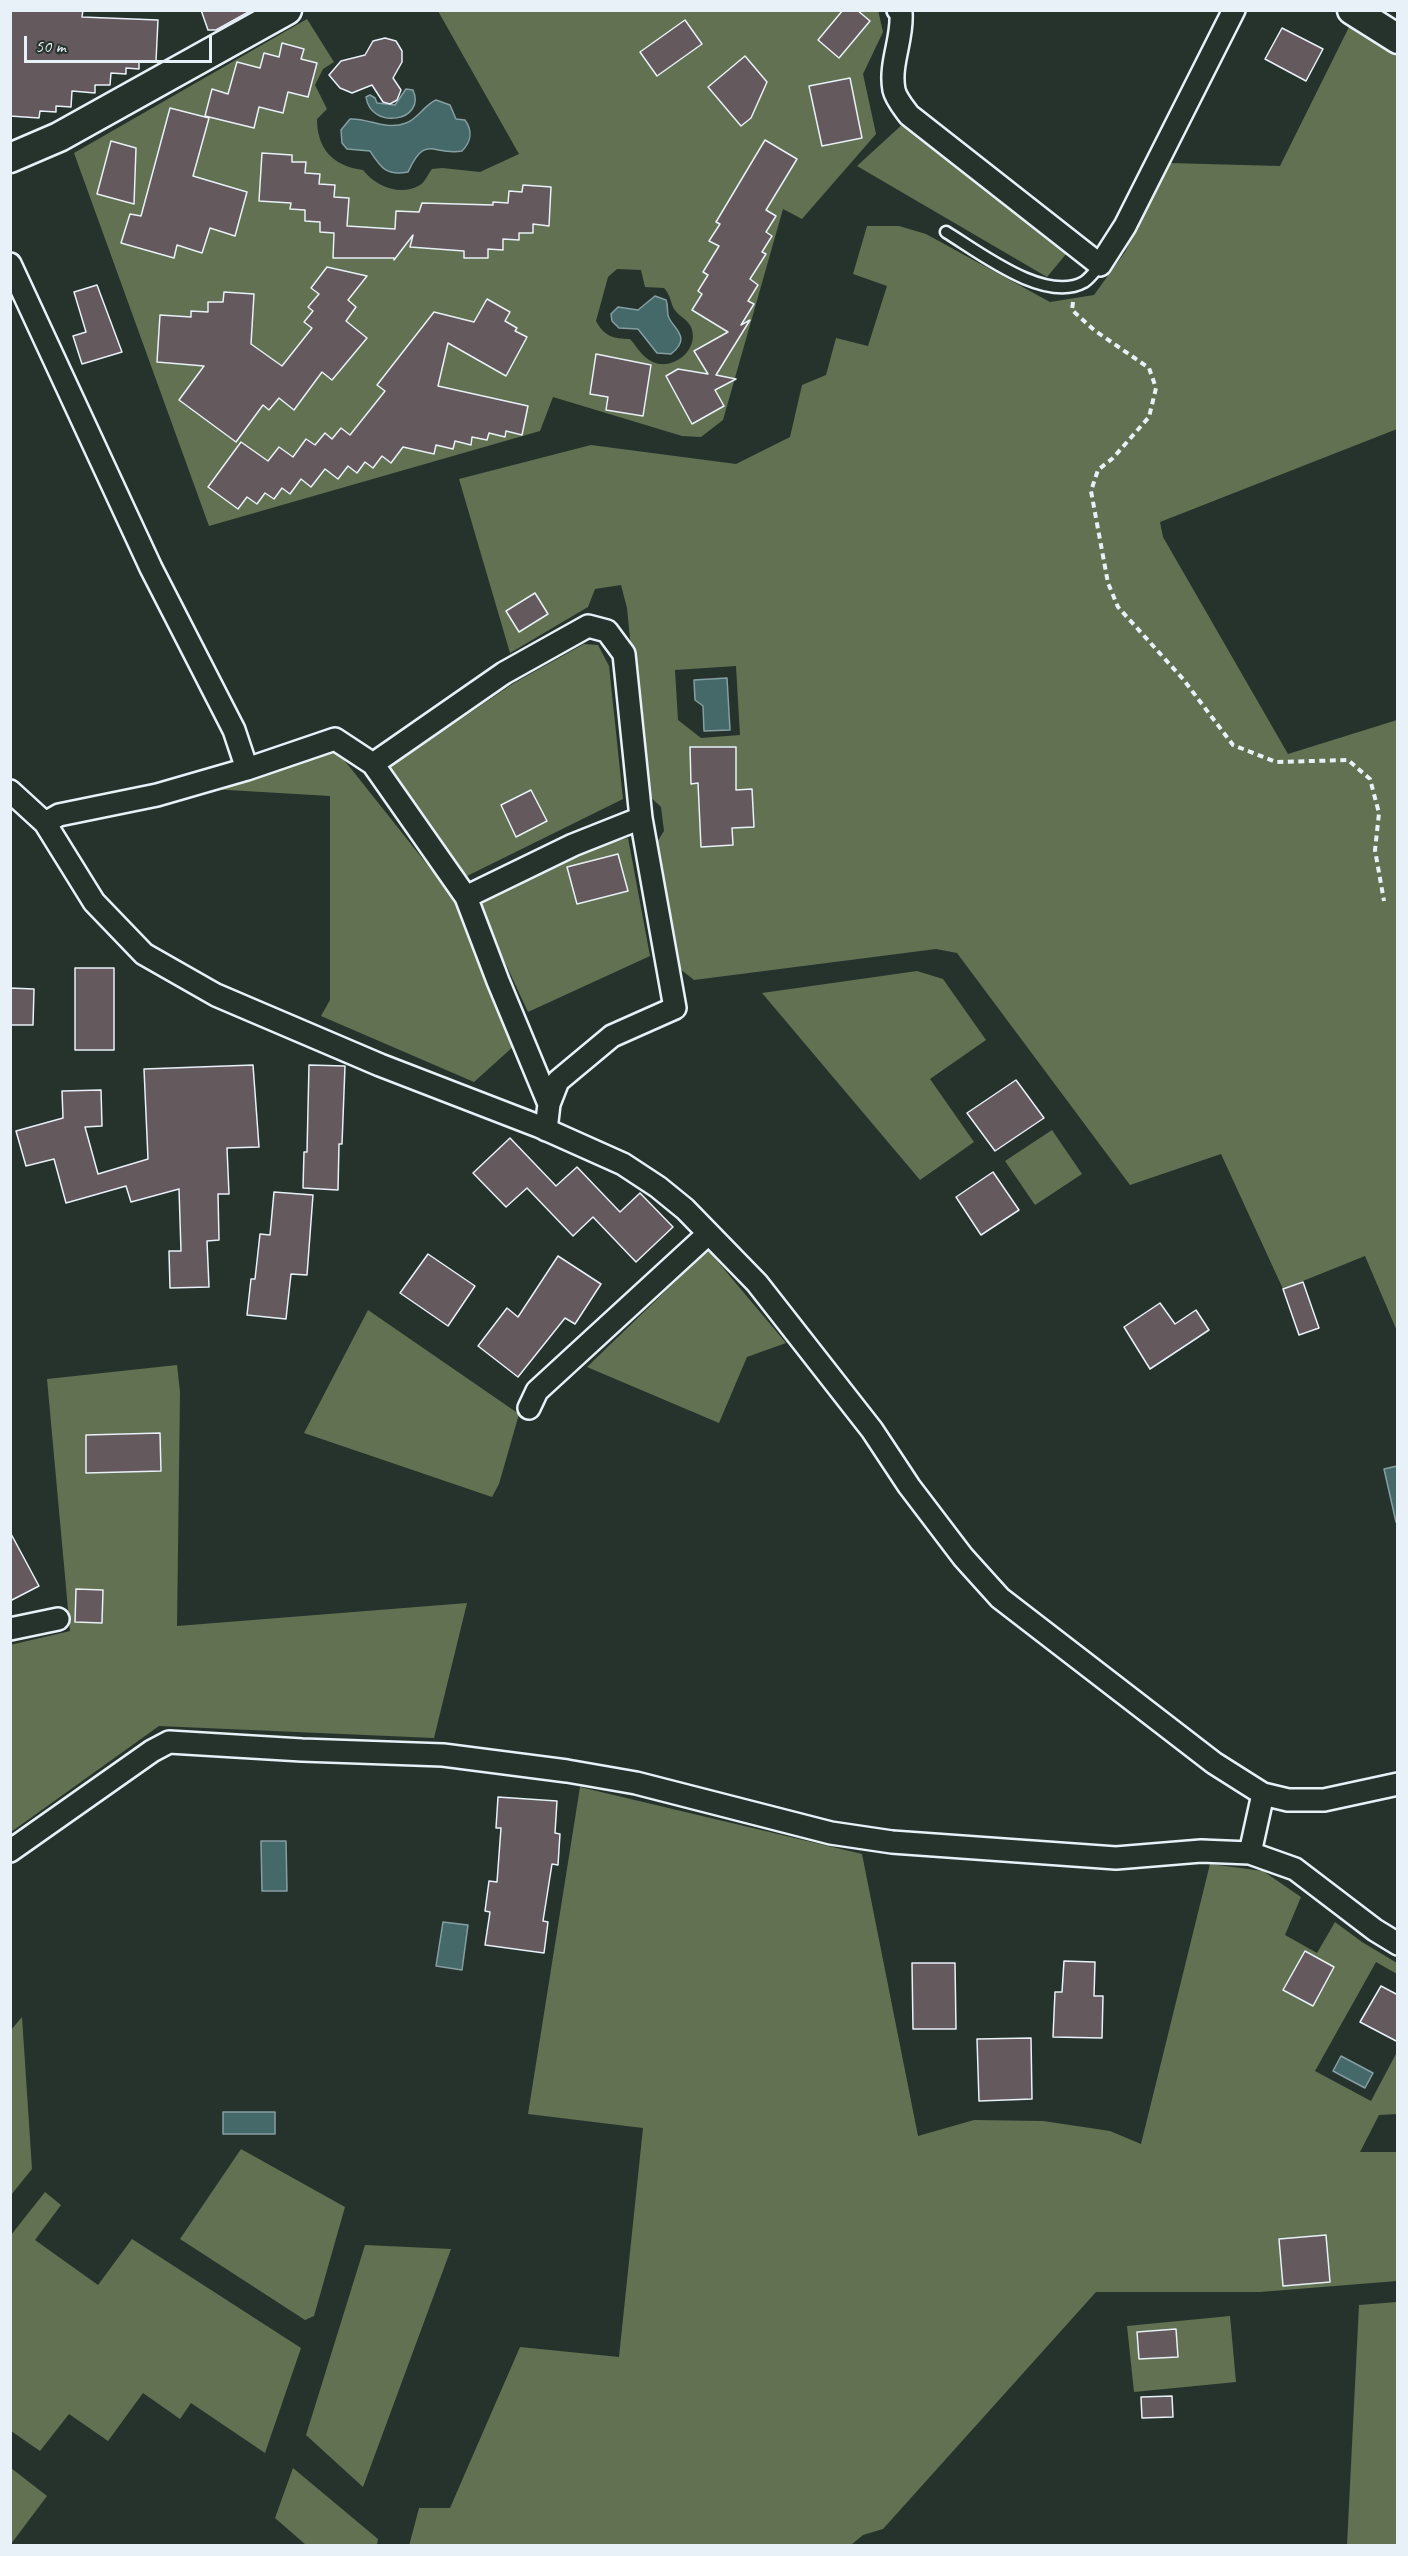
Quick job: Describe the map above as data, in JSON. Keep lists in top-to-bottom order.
{
  "scale_bar": "50 m"
}
